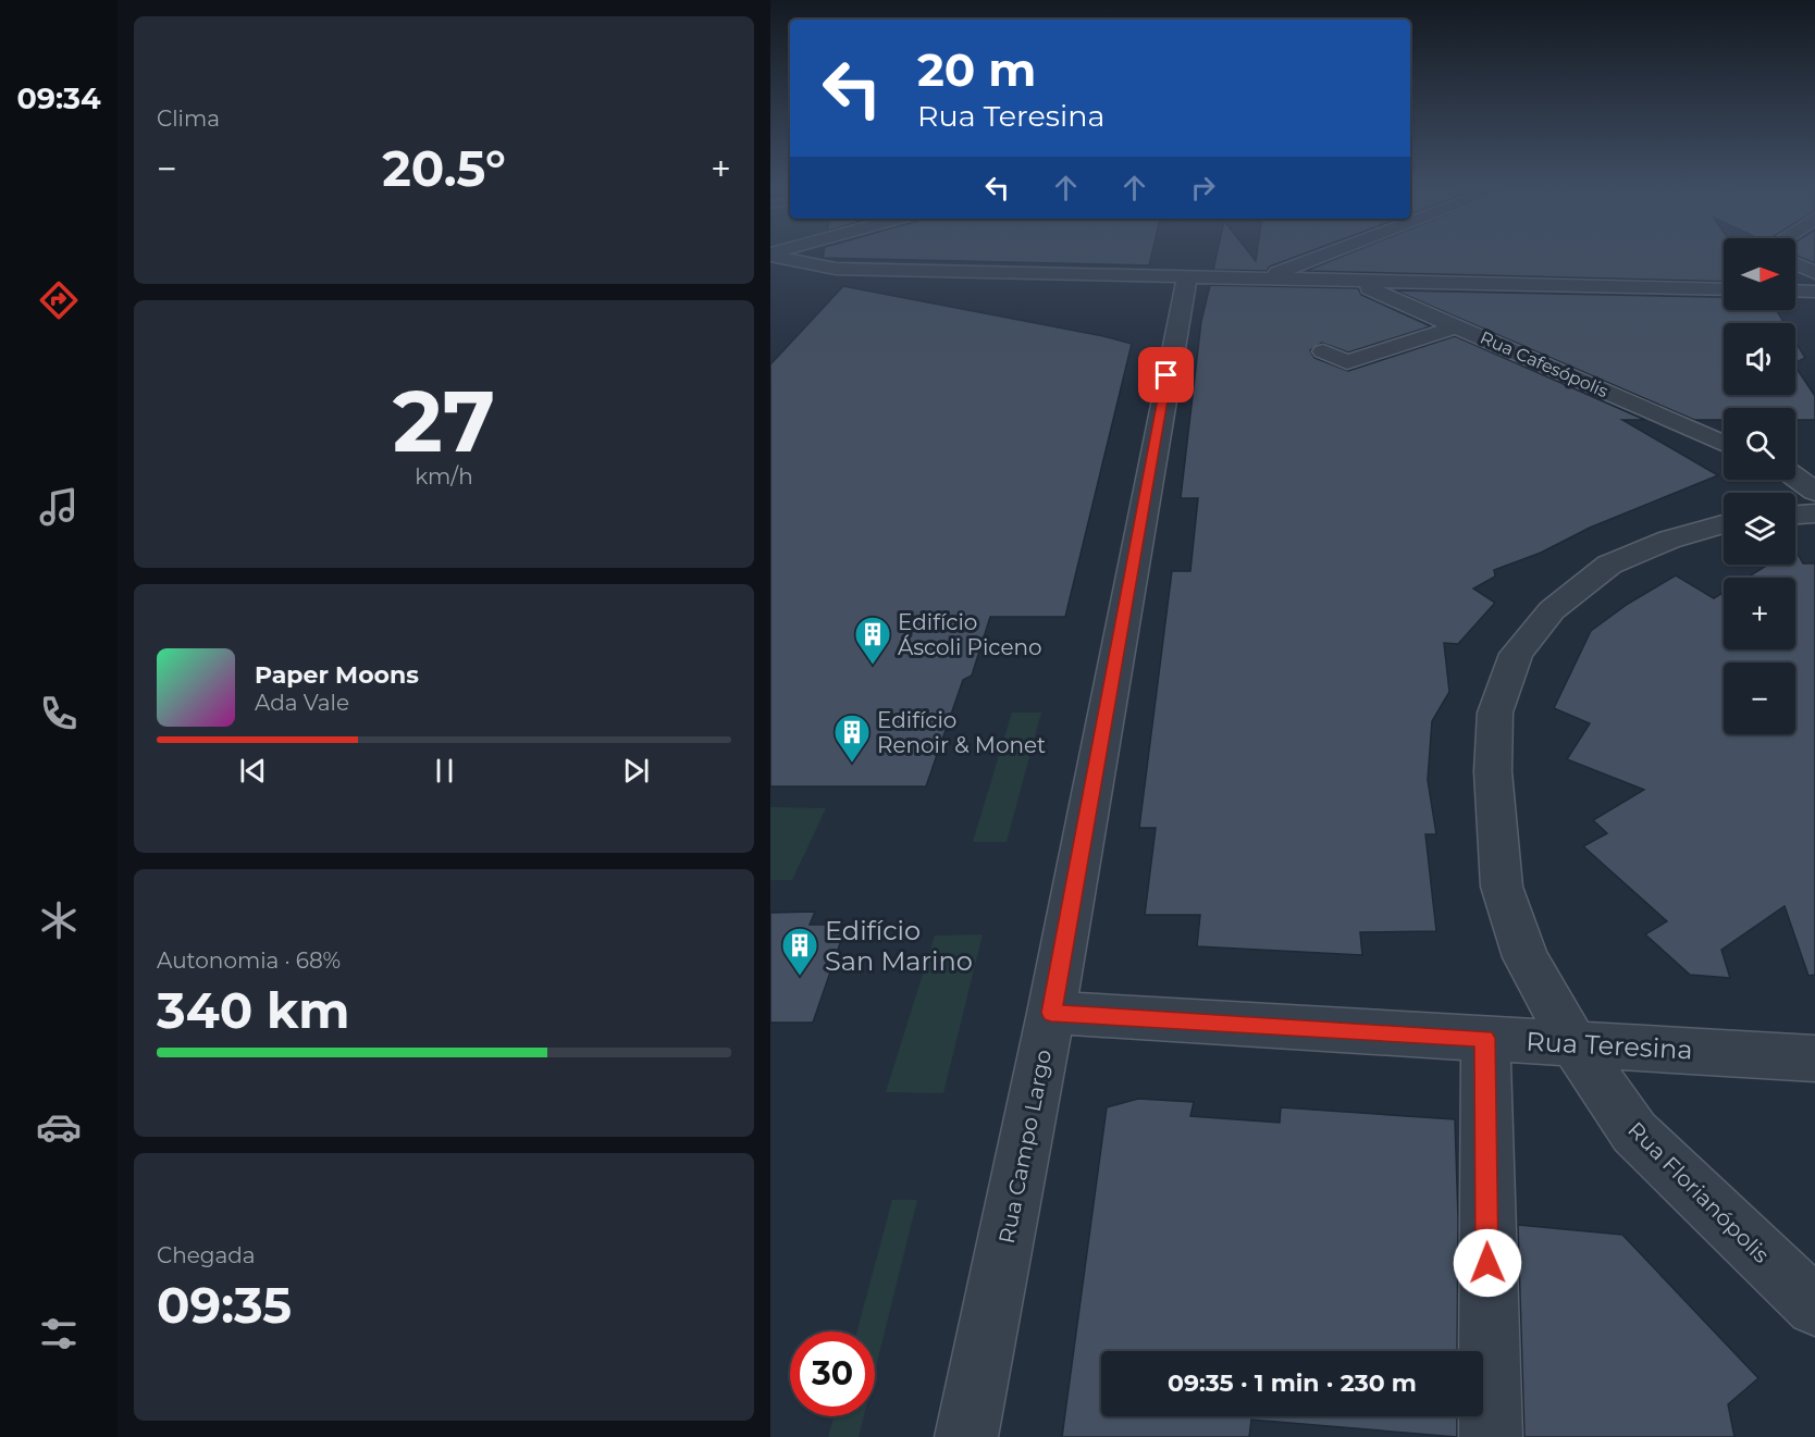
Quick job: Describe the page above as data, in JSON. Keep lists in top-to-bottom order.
{
  "streets": {
    "street": [
      "Rua Cafesópolis",
      "Rua Teresina",
      "Rua Campo Largo",
      "Rua Florianópolis"
    ]
  },
  "crossings": [
    ["Rua Teresina", "Rua Campo Largo"],
    ["Rua Teresina", "Rua Florianópolis"]
  ],
  "places": {
    "building": ["Edifício Áscoli Piceno", "Edifício Renoir & Monet", "Edifício San Marino"]
  },
  "north": "right",
  "page": {
    "tabs": "09:34",
    "tile": [
      "Clima",
      ["27", "km/h"],
      ["Autonomia · 68%", "340 km"],
      ["Chegada", "09:35"]
    ],
    "turn": ["20 m", "Rua Teresina"],
    "heat": ["−", "20.5°", "+"],
    "map_buttons": ["+", "−"],
    "song": ["Paper Moons", "Ada Vale"],
    "limit": "30",
    "trip": "09:35 · 1 min · 230 m"
  }
}
